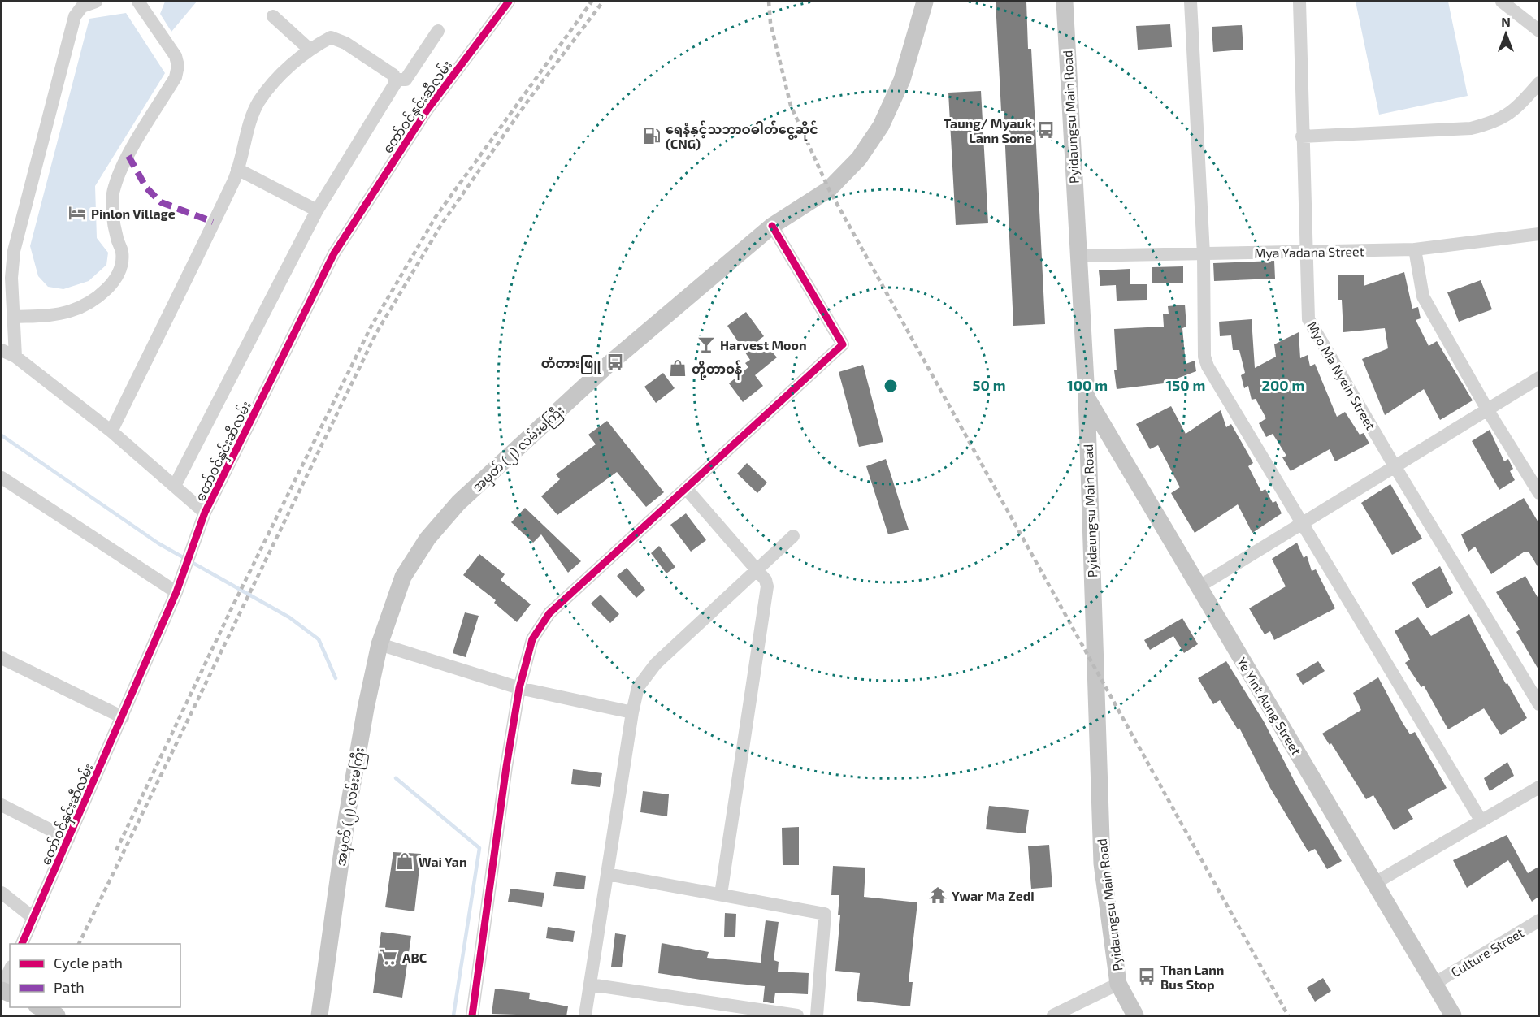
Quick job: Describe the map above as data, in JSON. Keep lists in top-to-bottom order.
{
  "streets": {
    "main road": ["Pyidaungsu Main Road", "အမှတ် (၂) လမ်းမကြီး", "Ye Yint Aung Street"],
    "street": [
      "တော်ဝင်နှင်းဆီလမ်း",
      "Mya Yadana Street",
      "Myo Ma Nyein Street",
      "Culture Street"
    ]
  },
  "crossings": [
    ["Pyidaungsu Main Road", "Mya Yadana Street"],
    ["Pyidaungsu Main Road", "Ye Yint Aung Street"],
    ["Mya Yadana Street", "Myo Ma Nyein Street"],
    ["Ye Yint Aung Street", "Culture Street"]
  ],
  "places": {
    "bus stop": ["Taung/ Myauk Lann Sone", "တံတားဖြူ", "Than Lann Bus Stop"],
    "fuel station": ["ရေနံနှင့်သဘာဝဓါတ်ငွေ့ဆိုင် (CNG)"],
    "hotel": ["Pinlon Village"],
    "bar": ["Harvest Moon"],
    "shop": ["တို့တာဝန်", "Wai Yan"],
    "temple": ["Ywar Ma Zedi"],
    "supermarket": ["ABC"]
  },
  "legend": ["Cycle path", "Path"],
  "north": "top",
  "rings": [
    "50 m",
    "100 m",
    "150 m",
    "200 m"
  ]
}
